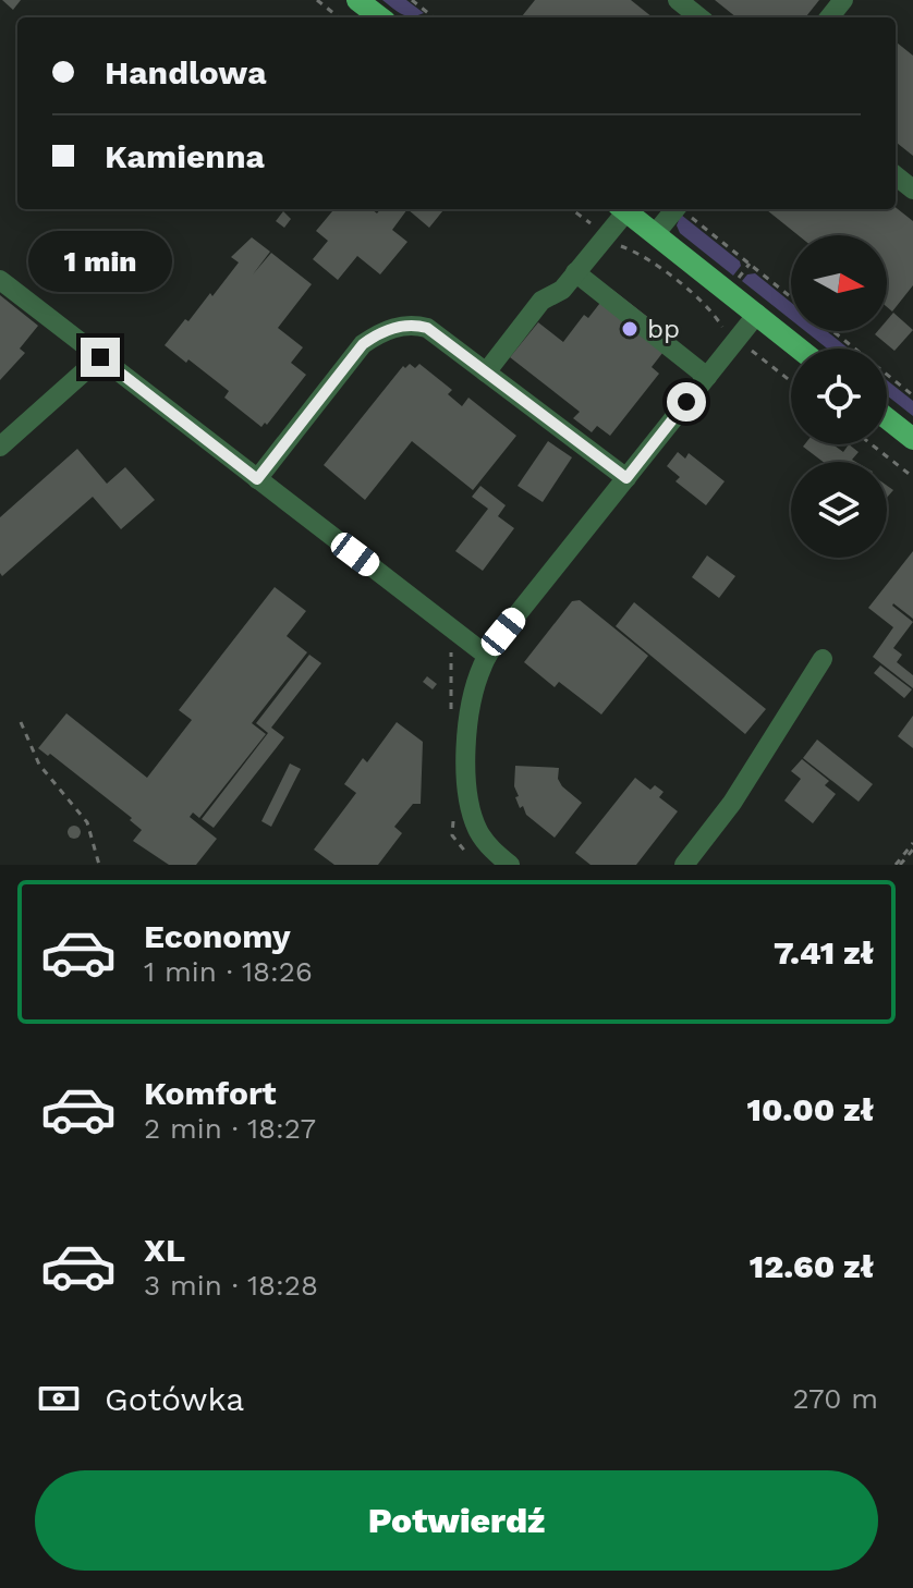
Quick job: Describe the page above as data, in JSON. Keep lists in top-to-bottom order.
{
  "places": ["bp"],
  "north": "right",
  "page": {
    "banner": ["Handlowa", "Kamienna"],
    "bubble": "1 min",
    "list": [
      {
        "name": "Economy",
        "note": "1 min · 18:26",
        "value": "7.41 zł"
      },
      {
        "name": "Komfort",
        "note": "2 min · 18:27",
        "value": "10.00 zł"
      },
      {
        "name": "XL",
        "note": "3 min · 18:28",
        "value": "12.60 zł"
      }
    ],
    "pay": ["Gotówka", "270 m"],
    "buttons": "Potwierdź"
  }
}
